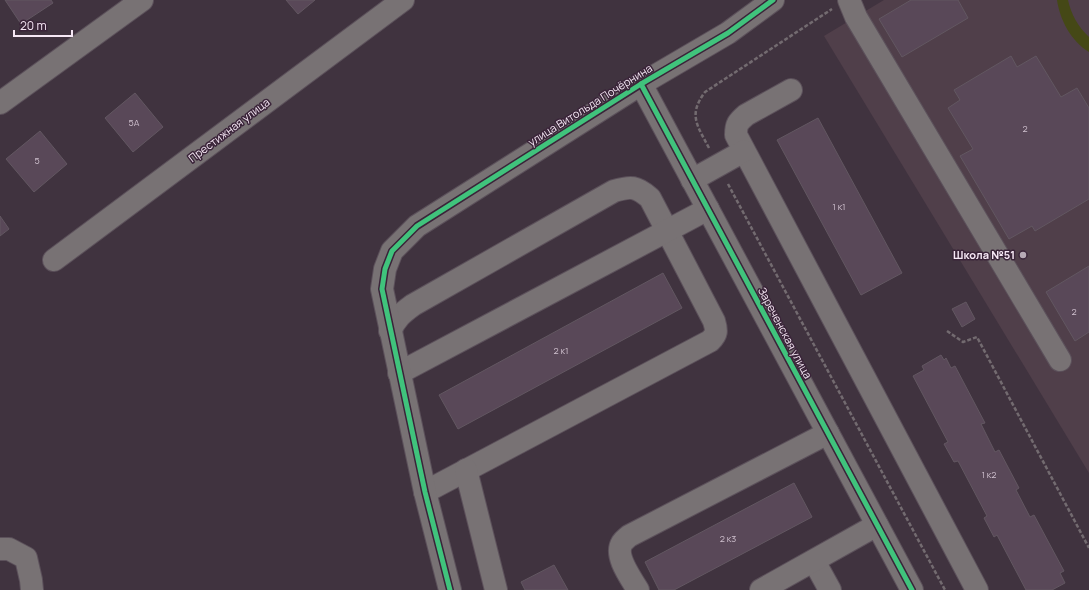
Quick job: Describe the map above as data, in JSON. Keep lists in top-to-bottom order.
{
  "streets": {
    "street": ["улица Витольда Почёрнина", "Престижная улица", "Зареченская улица"]
  },
  "crossings": [
    ["улица Витольда Почёрнина", "Зареченская улица"]
  ],
  "places": ["Школа №51"],
  "house_numbers": [
    "5А",
    "2",
    "5",
    "1 к1",
    "2",
    "2 к1",
    "1 к2",
    "2 к3"
  ],
  "scale_bar": "20 m"
}
